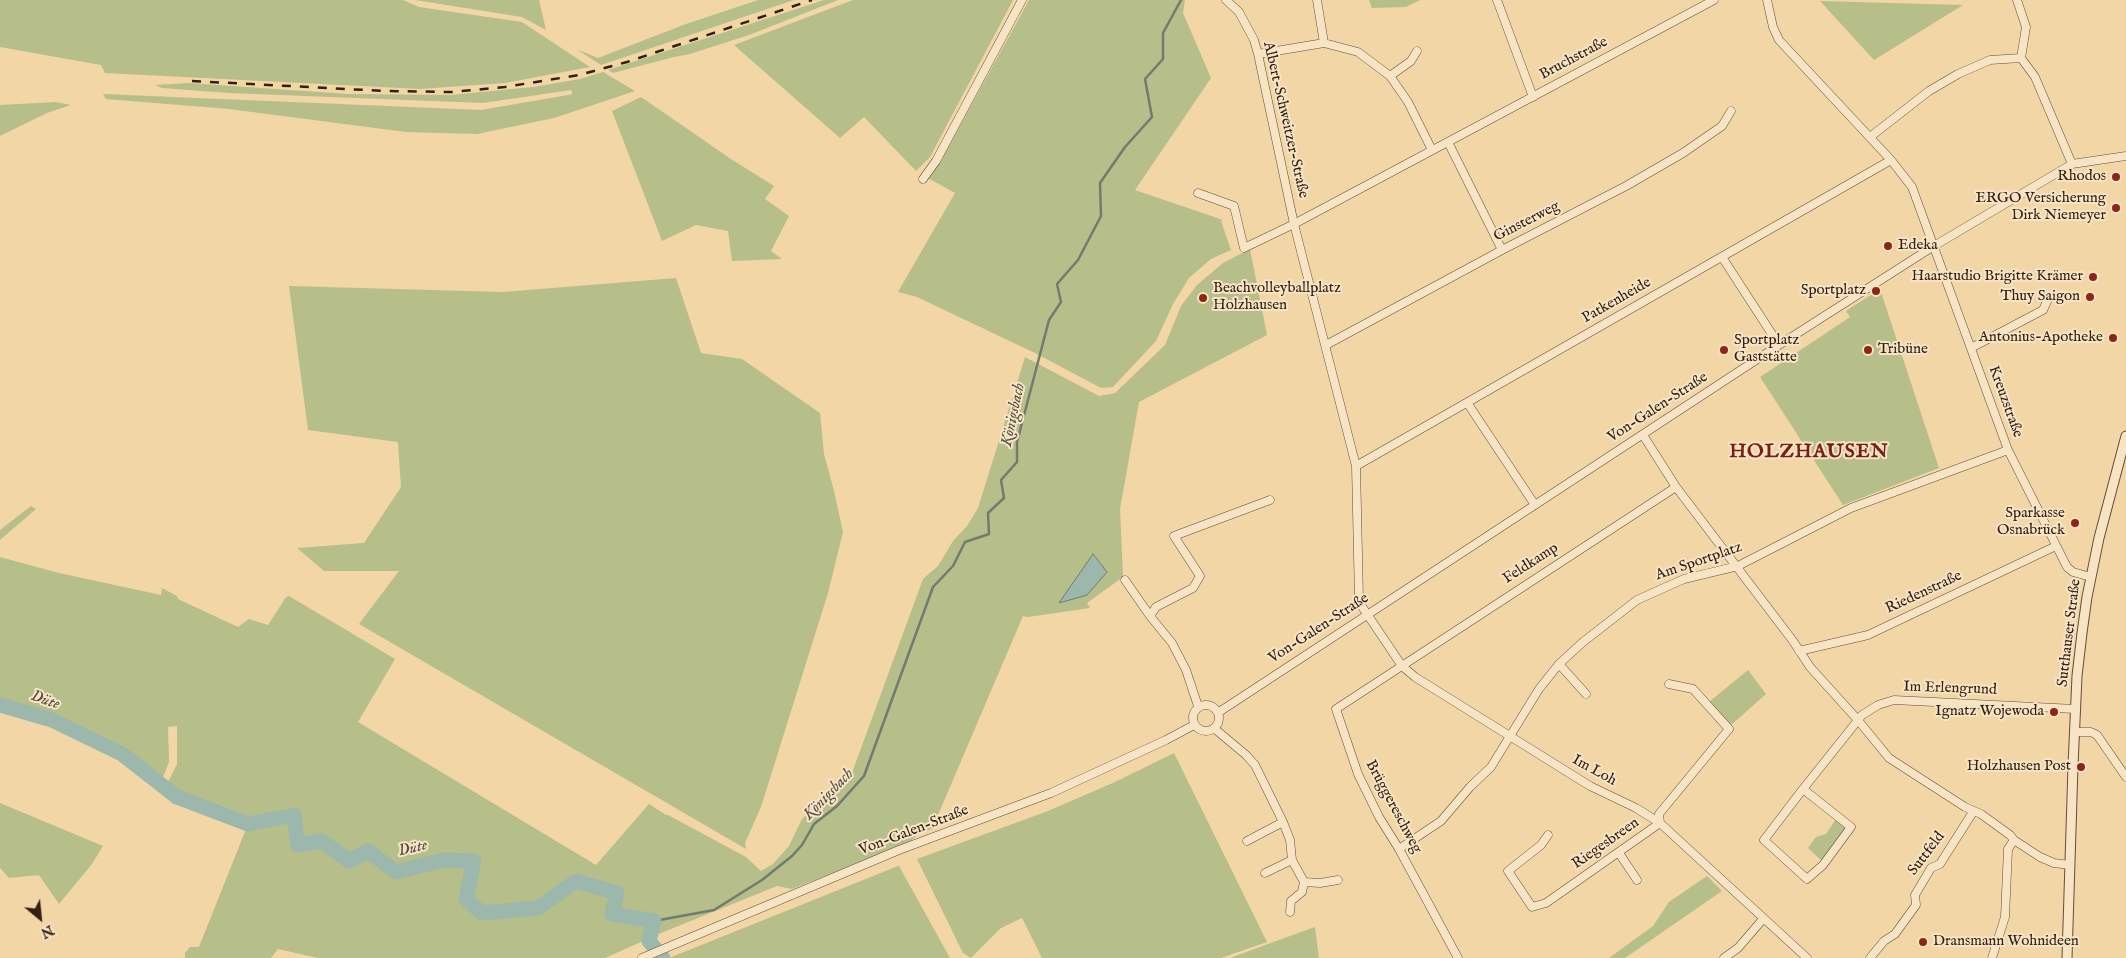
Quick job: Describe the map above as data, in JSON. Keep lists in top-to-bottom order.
{
  "streets": {
    "street": [
      "Bruchstraße",
      "Albert-Schweitzer-Straße",
      "Ginsterweg",
      "Patkenheide",
      "Kreuzstraße",
      "Von-Galen-Straße",
      "Am Sportplatz",
      "Feldkamp",
      "Riedenstraße",
      "Sutthauser Straße",
      "Im Erlengrund",
      "Im Loh",
      "Brüggereschweg",
      "Riegesbreen",
      "Suttfeld"
    ]
  },
  "crossings": [
    ["Bruchstraße", "Albert-Schweitzer-Straße"],
    ["Albert-Schweitzer-Straße", "Ginsterweg"],
    ["Albert-Schweitzer-Straße", "Patkenheide"],
    ["Albert-Schweitzer-Straße", "Von-Galen-Straße"],
    ["Albert-Schweitzer-Straße", "Im Loh"],
    ["Patkenheide", "Kreuzstraße"],
    ["Kreuzstraße", "Von-Galen-Straße"],
    ["Kreuzstraße", "Am Sportplatz"],
    ["Kreuzstraße", "Riedenstraße"],
    ["Kreuzstraße", "Sutthauser Straße"],
    ["Von-Galen-Straße", "Im Loh"],
    ["Am Sportplatz", "Im Loh"],
    ["Am Sportplatz", "Brüggereschweg"],
    ["Feldkamp", "Im Loh"],
    ["Feldkamp", "Brüggereschweg"],
    ["Sutthauser Straße", "Im Erlengrund"],
    ["Im Loh", "Brüggereschweg"],
    ["Im Loh", "Riegesbreen"]
  ],
  "districts": ["HOLZHAUSEN"],
  "water": ["Königsbach", "Düte"],
  "places": [
    "Rhodos",
    "ERGO Versicherung Dirk Niemeyer",
    "Edeka",
    "Haarstudio Brigitte Krämer",
    "Sportplatz",
    "Thuy Saigon",
    "Beachvolleyballplatz Holzhausen",
    "Antonius-Apotheke",
    "Sportplatz Gaststätte",
    "Tribüne",
    "Sparkasse Osnabrück",
    "Ignatz Wojewoda",
    "Holzhausen Post",
    "Dransmann Wohnideen"
  ],
  "north": "bottom right"
}
